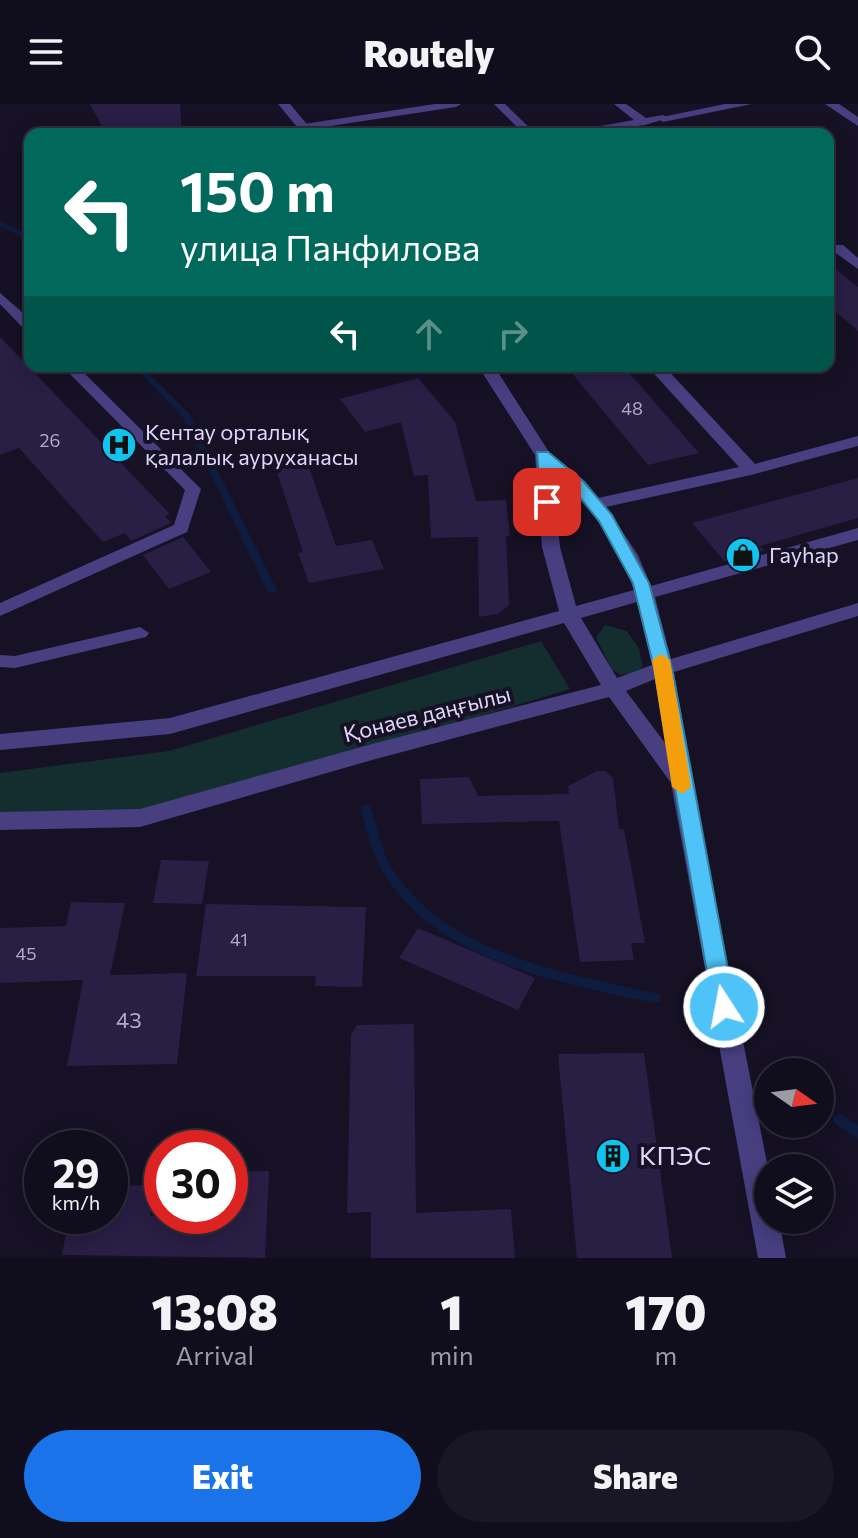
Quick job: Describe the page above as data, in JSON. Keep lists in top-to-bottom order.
{
  "streets": {
    "street": ["Қонаев даңғылы"]
  },
  "places": {
    "hospital": ["Кентау орталық қалалық ауруханасы"],
    "shop": ["Гауһар"],
    "building": ["КПЭС"]
  },
  "house_numbers": [
    "48",
    "26",
    "41",
    "45",
    "43"
  ],
  "north": "right",
  "page": {
    "header": "Routely",
    "turn": ["150 m", "улица Панфилова"],
    "speed": "29 km/h",
    "limit": "30",
    "eta": [
      "13:08",
      "Arrival",
      "1",
      "min",
      "170",
      "m"
    ],
    "buttons": ["Exit", "Share"]
  }
}
